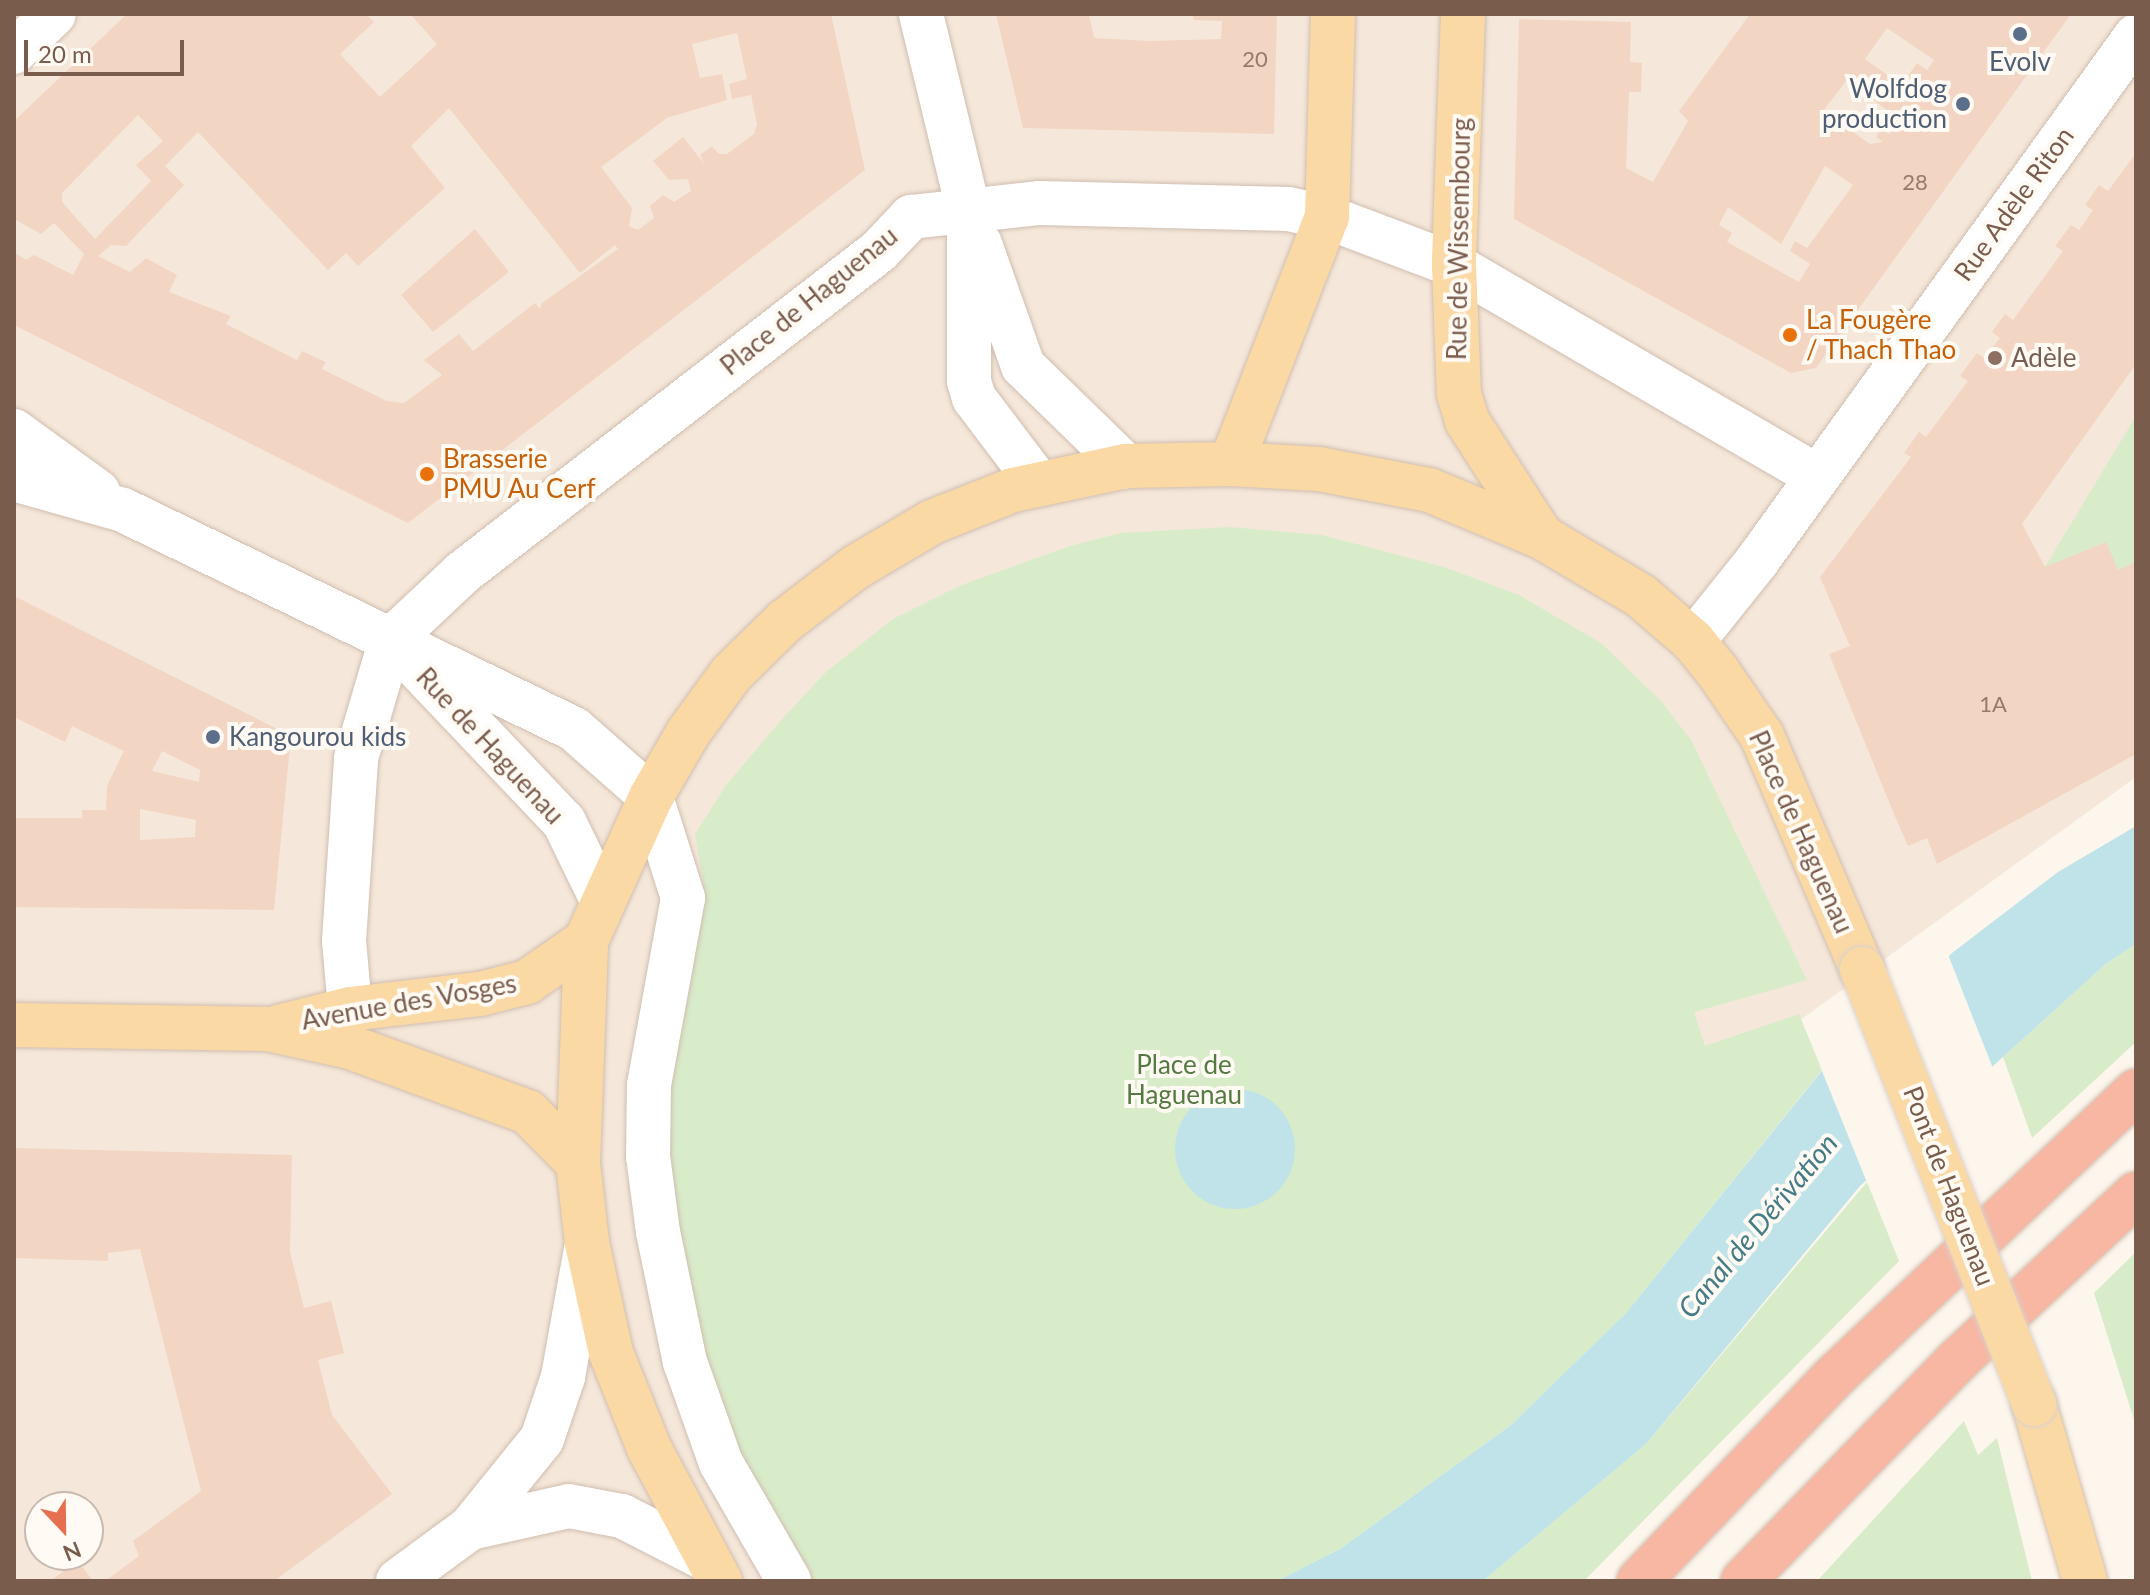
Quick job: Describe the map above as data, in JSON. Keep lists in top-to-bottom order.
{
  "streets": {
    "main road": [
      "Rue de Wissembourg",
      "Place de Haguenau",
      "Avenue des Vosges",
      "Pont de Haguenau"
    ],
    "street": ["Rue Adèle Riton", "Rue de Haguenau"]
  },
  "crossings": [
    ["Rue Adèle Riton", "Place de Haguenau"],
    ["Rue de Wissembourg", "Place de Haguenau"],
    ["Place de Haguenau", "Rue de Haguenau"],
    ["Place de Haguenau", "Avenue des Vosges"],
    ["Place de Haguenau", "Pont de Haguenau"]
  ],
  "water": ["Canal de Dérivation"],
  "parks": ["Place de Haguenau"],
  "places": [
    "Evolv",
    "Wolfdog production",
    "La Fougère / Thach Thao",
    "Adèle",
    "Brasserie PMU Au Cerf",
    "Kangourou kids"
  ],
  "house_numbers": ["20", "28", "1A"],
  "scale_bar": "20 m",
  "north": "bottom"
}
